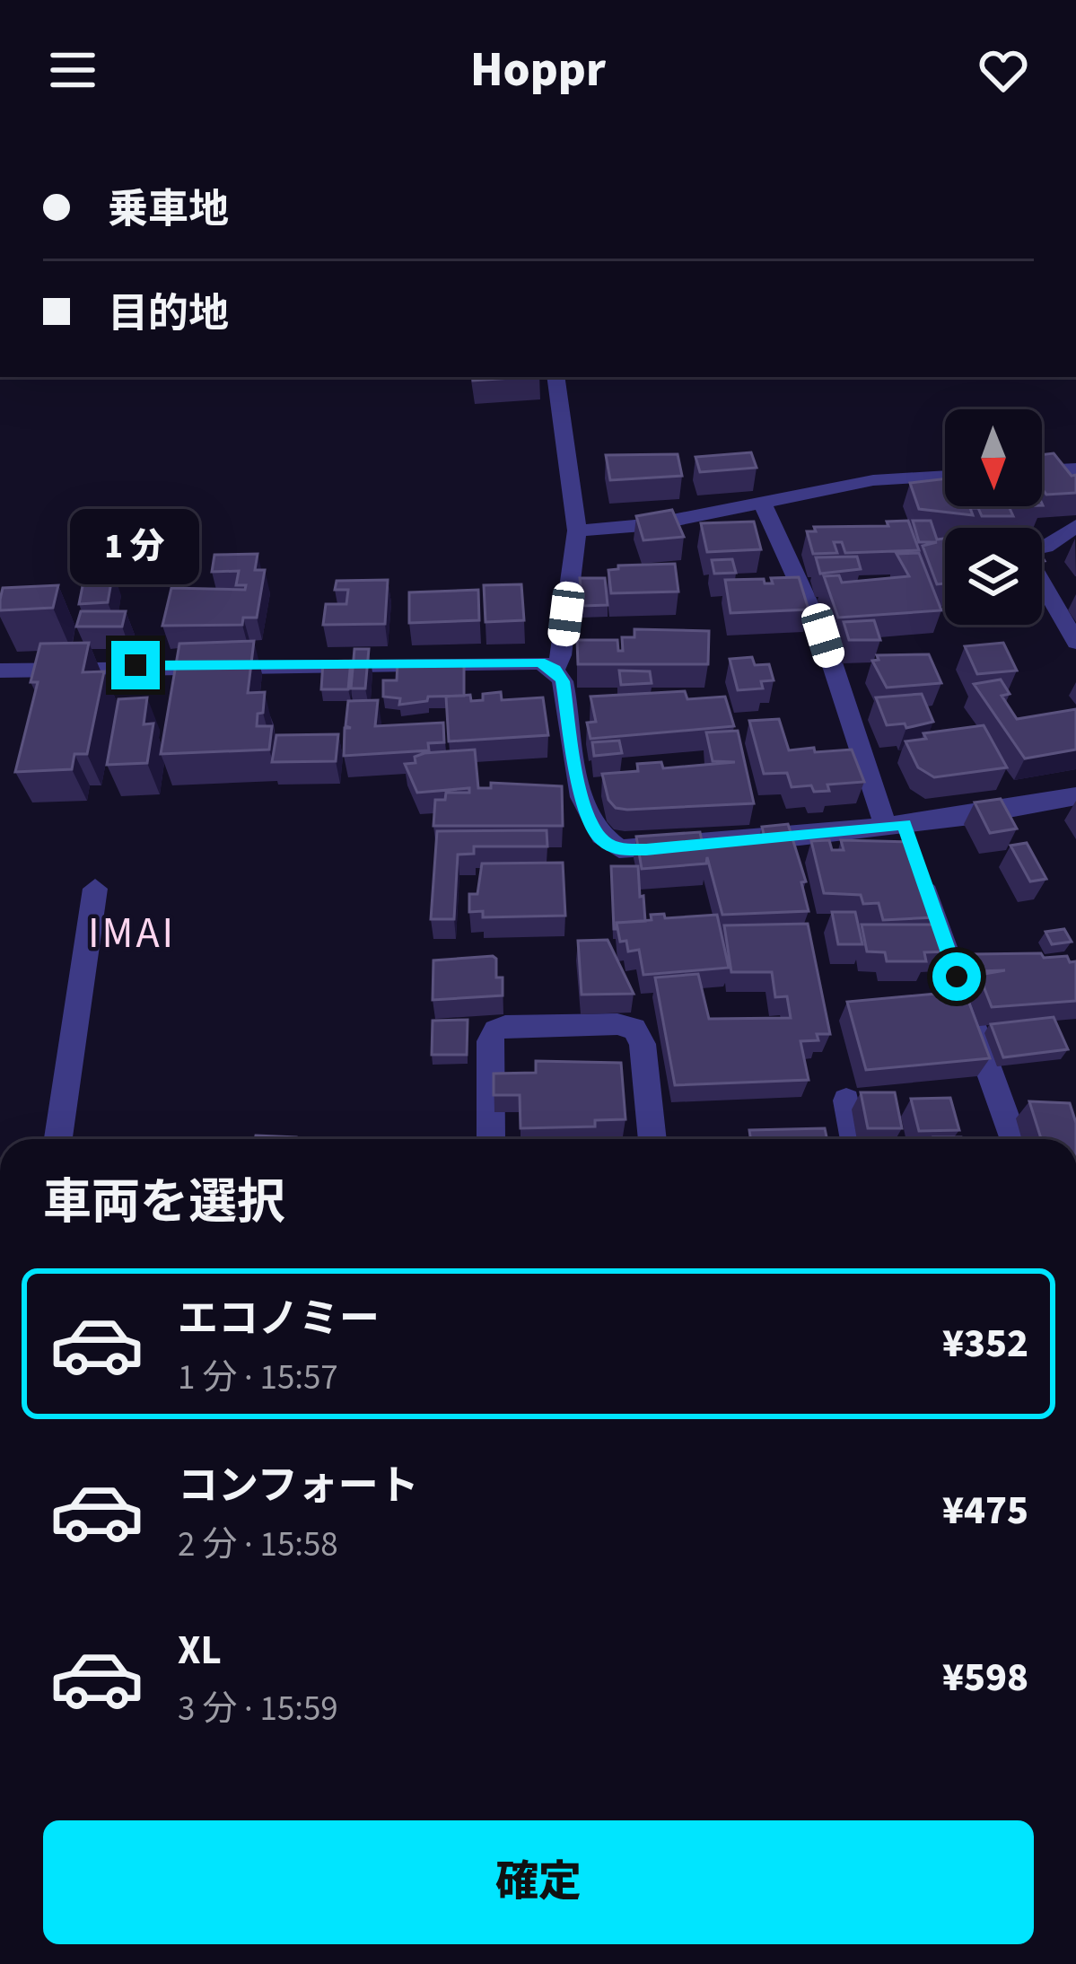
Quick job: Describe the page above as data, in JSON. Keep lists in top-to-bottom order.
{
  "districts": ["IMAI"],
  "north": "bottom",
  "page": {
    "header": "Hoppr",
    "banner": ["乗車地", "目的地"],
    "bubble": "1 分",
    "heading": "車両を選択",
    "list": [
      {
        "name": "エコノミー",
        "note": "1 分 · 15:57",
        "value": "¥352"
      },
      {
        "name": "コンフォート",
        "note": "2 分 · 15:58",
        "value": "¥475"
      },
      {
        "name": "XL",
        "note": "3 分 · 15:59",
        "value": "¥598"
      }
    ],
    "buttons": "確定"
  }
}
